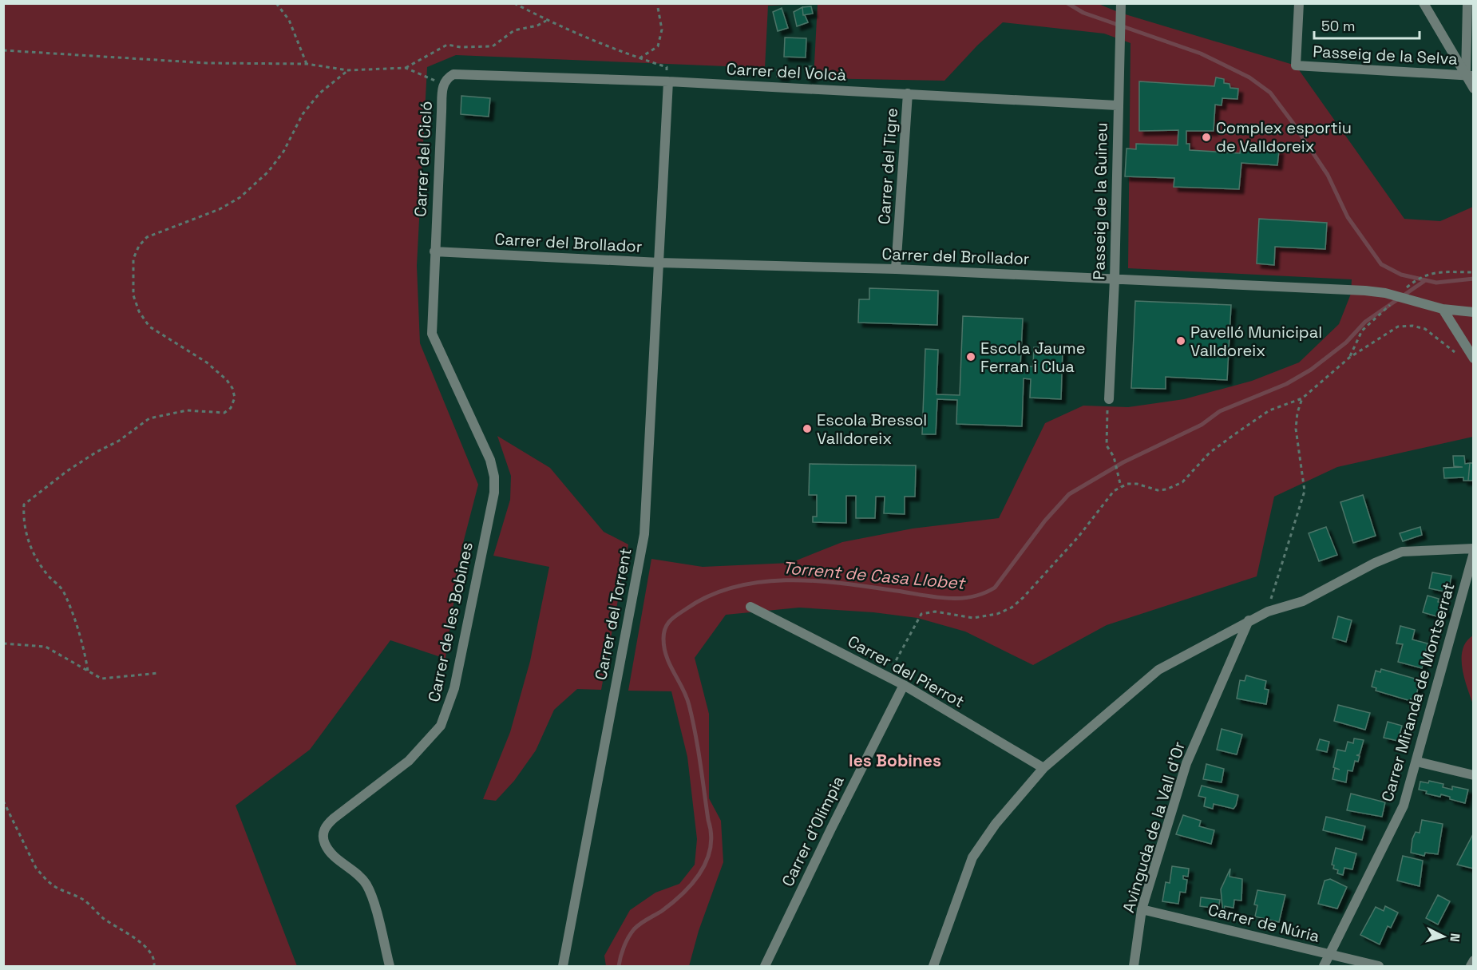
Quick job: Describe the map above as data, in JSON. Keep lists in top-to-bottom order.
{
  "streets": {
    "street": [
      "Passeig de la Selva",
      "Carrer del Volcà",
      "Carrer del Cicló",
      "Carrer del Tigre",
      "Passeig de la Guineu",
      "Carrer del Brollador",
      "Carrer del Torrent",
      "Carrer de les Bobines",
      "Carrer del Pierrot",
      "Carrer Miranda de Montserrat",
      "Avinguda de la Vall d'Or",
      "Carrer d'Olímpia",
      "Carrer de Núria"
    ]
  },
  "crossings": [
    ["Carrer del Volcà", "Carrer del Cicló"],
    ["Carrer del Volcà", "Carrer del Tigre"],
    ["Carrer del Volcà", "Passeig de la Guineu"],
    ["Carrer del Volcà", "Carrer del Torrent"],
    ["Carrer del Cicló", "Carrer del Brollador"],
    ["Carrer del Cicló", "Carrer de les Bobines"],
    ["Carrer del Tigre", "Carrer del Brollador"],
    ["Passeig de la Guineu", "Carrer del Brollador"],
    ["Carrer del Brollador", "Carrer del Torrent"],
    ["Carrer del Brollador", "Carrer de les Bobines"],
    ["Carrer del Pierrot", "Carrer d'Olímpia"],
    ["Carrer Miranda de Montserrat", "Carrer de Núria"],
    ["Avinguda de la Vall d'Or", "Carrer de Núria"]
  ],
  "districts": ["les Bobines"],
  "water": ["Torrent de Casa Llobet"],
  "places": [
    "Complex esportiu de Valldoreix",
    "Pavelló Municipal Valldoreix",
    "Escola Jaume Ferran i Clua",
    "Escola Bressol Valldoreix"
  ],
  "scale_bar": "50 m",
  "north": "right"
}
